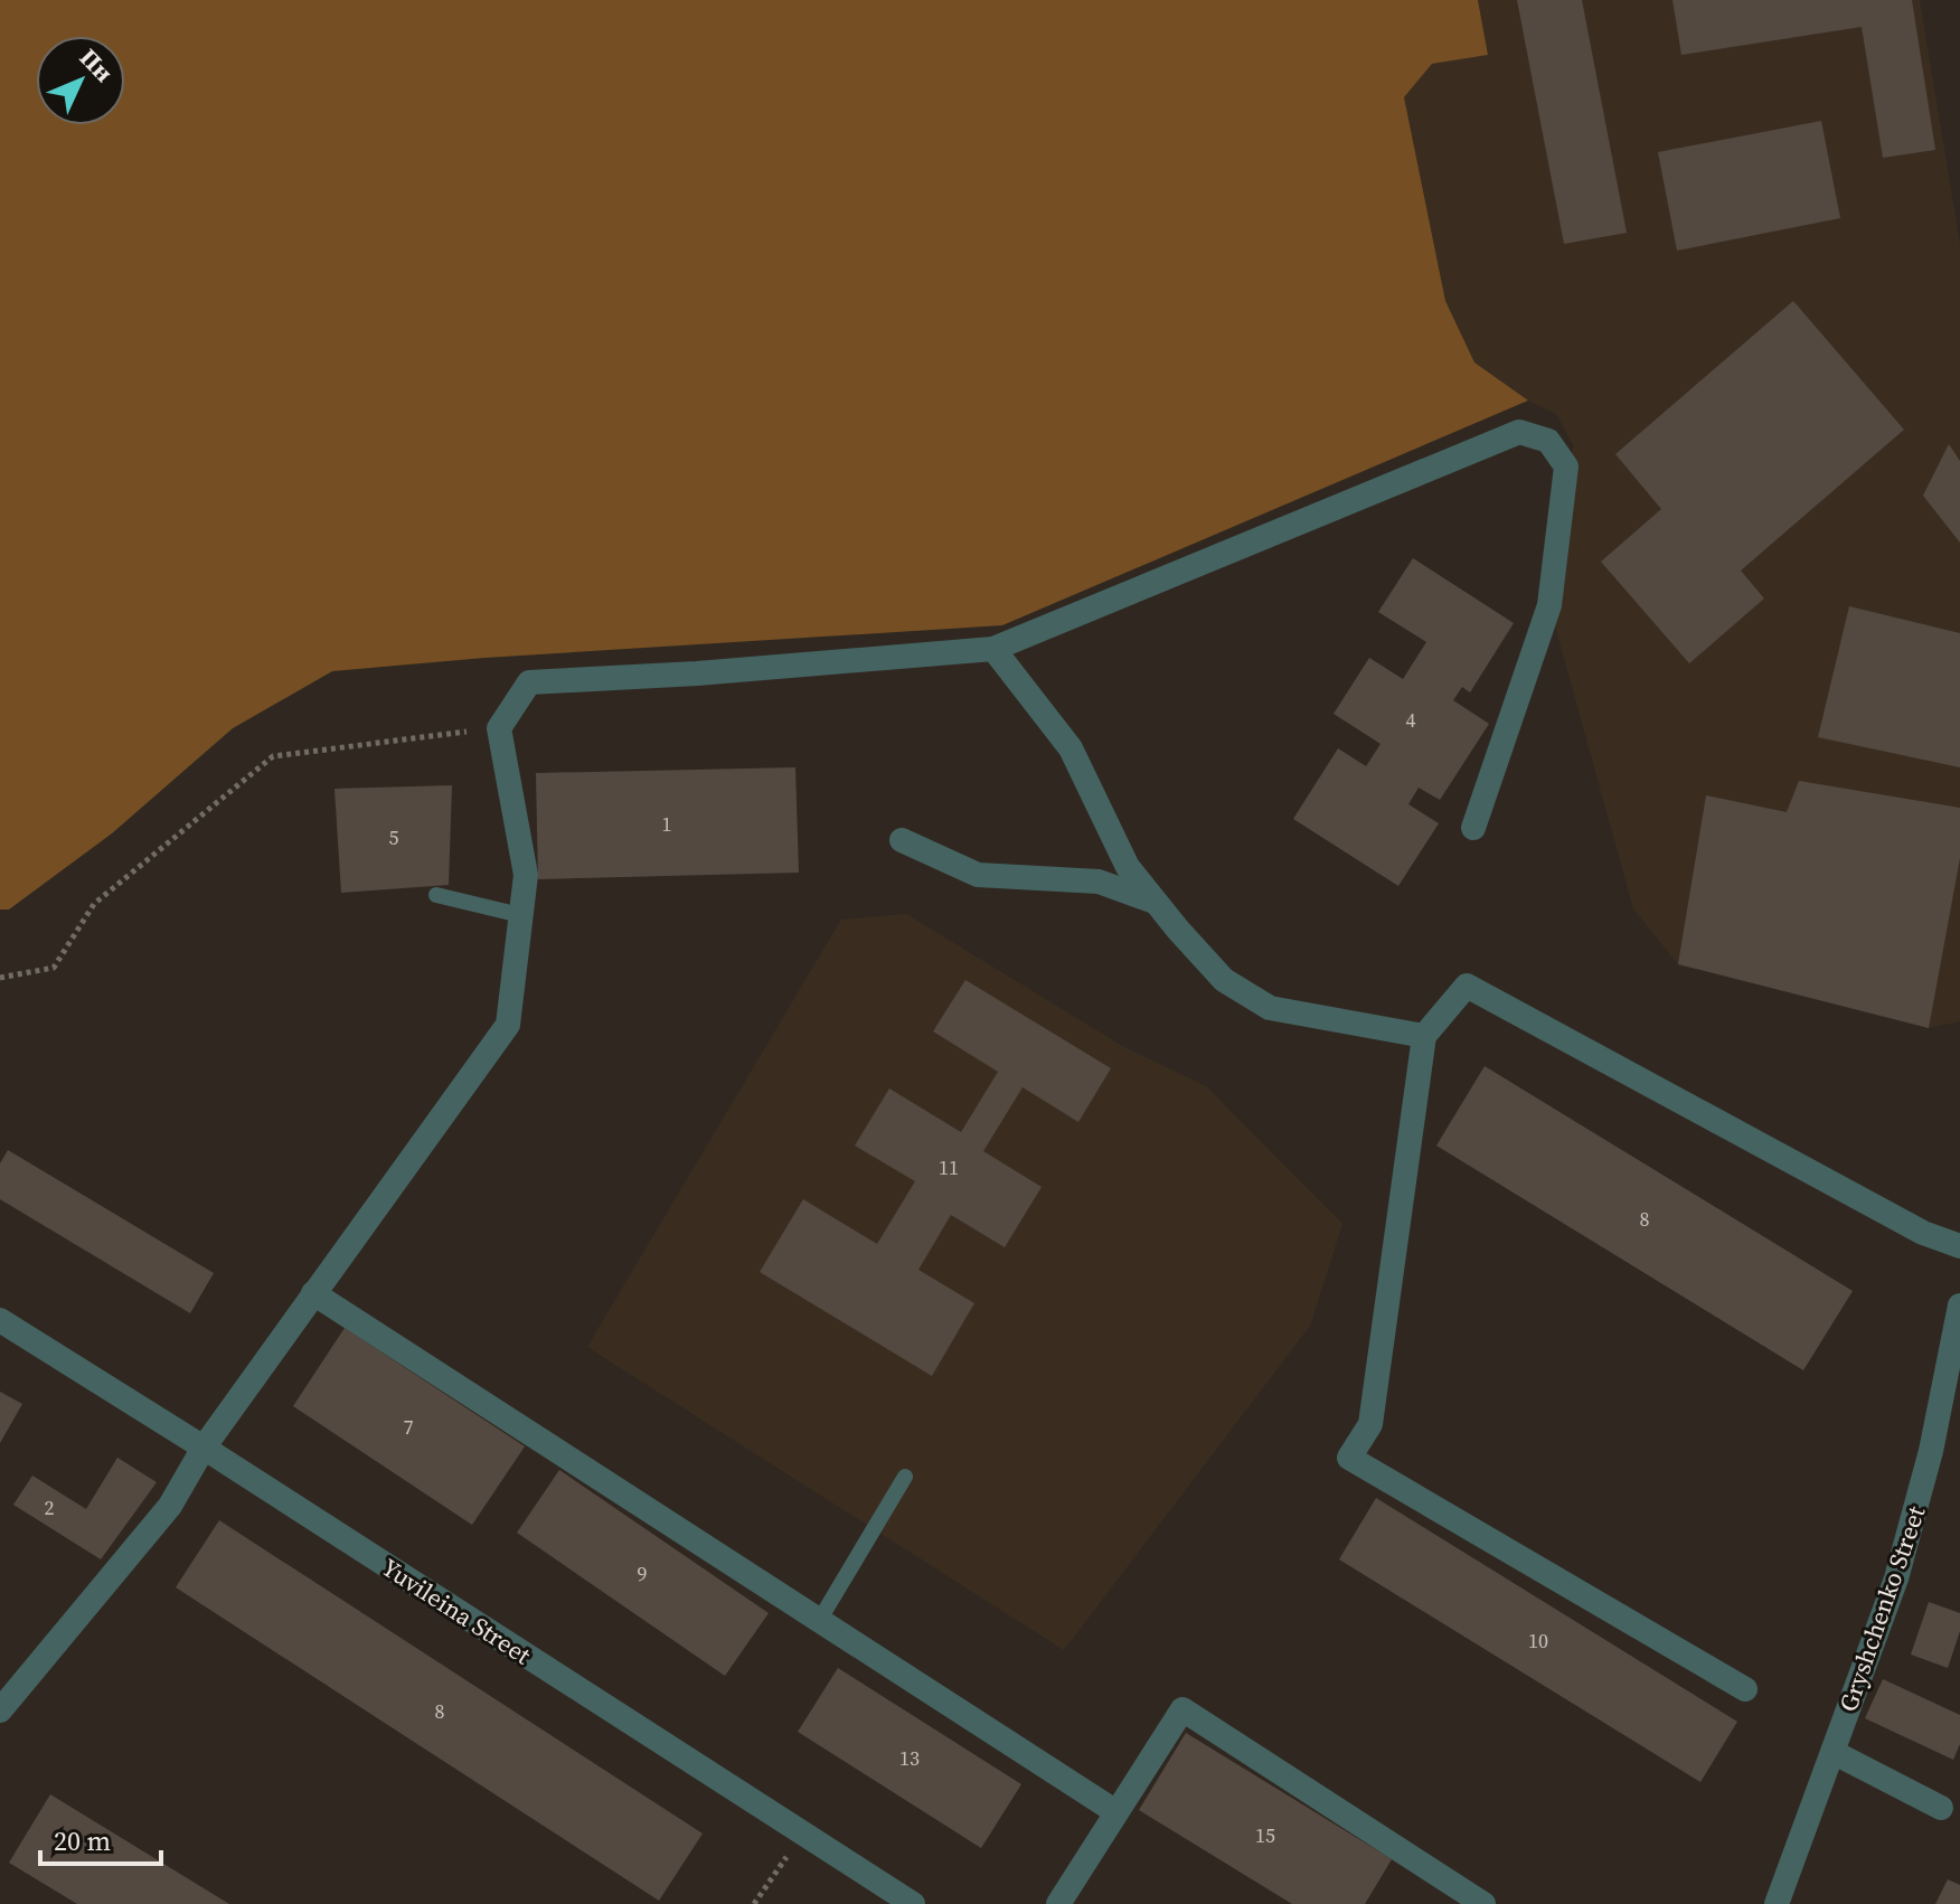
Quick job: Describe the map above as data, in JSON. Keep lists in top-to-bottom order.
{
  "streets": {
    "street": ["Gryshchenko Street", "Yuvileina Street"]
  },
  "house_numbers": [
    "4",
    "1",
    "5",
    "11",
    "8",
    "7",
    "2",
    "9",
    "10",
    "8",
    "13",
    "15"
  ],
  "scale_bar": "20 m",
  "north": "top right"
}
